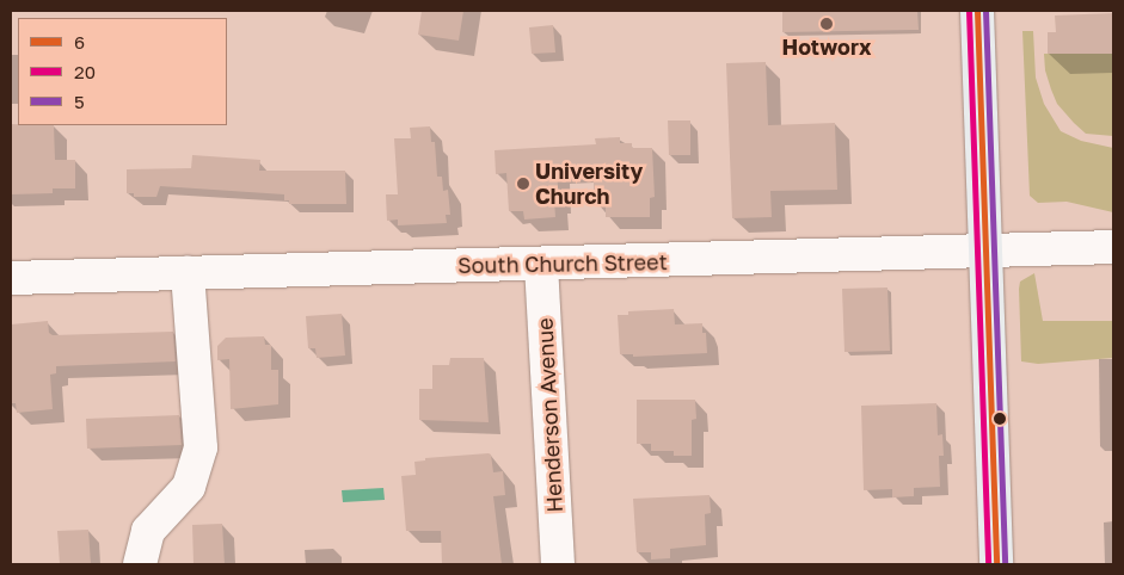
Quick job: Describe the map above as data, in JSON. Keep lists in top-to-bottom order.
{
  "streets": {
    "street": ["South Church Street", "Henderson Avenue"]
  },
  "crossings": [
    ["South Church Street", "Henderson Avenue"]
  ],
  "places": ["Hotworx", "University Church"],
  "lines": ["transit line 6", "transit line 20", "transit line 5"],
  "legend": ["6", "20", "5"]
}
